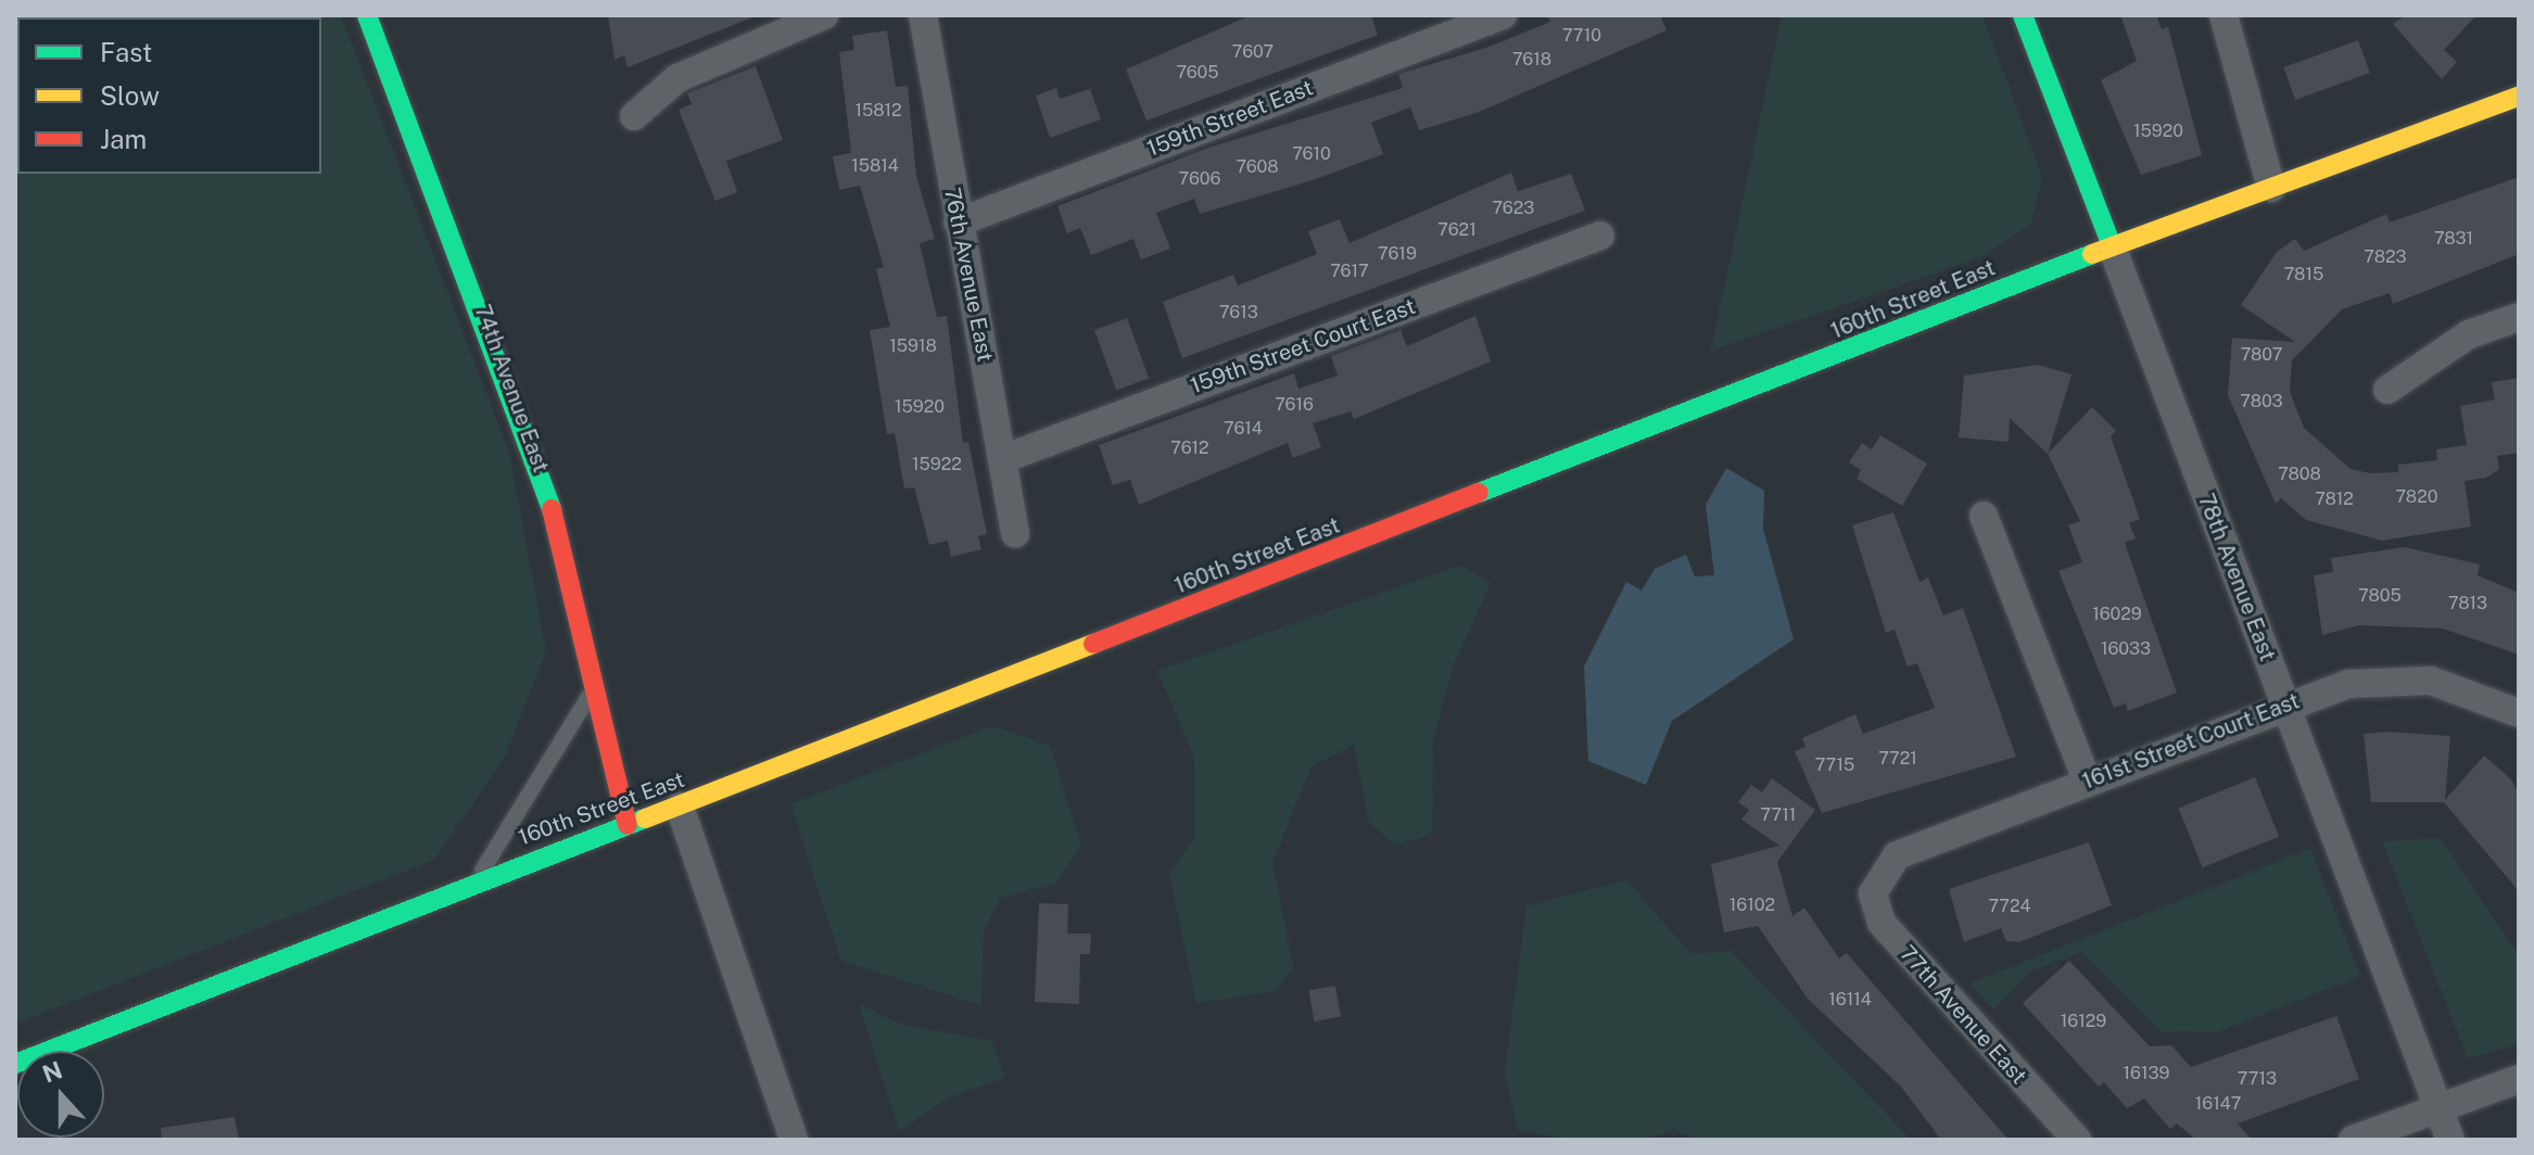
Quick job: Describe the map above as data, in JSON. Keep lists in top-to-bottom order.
{
  "streets": {
    "main road": ["160th Street East", "74th Avenue East", "78th Avenue East"],
    "street": [
      "159th Street East",
      "76th Avenue East",
      "159th Street Court East",
      "161st Street Court East",
      "77th Avenue East"
    ]
  },
  "crossings": [
    ["159th Street East", "76th Avenue East"],
    ["76th Avenue East", "159th Street Court East"],
    ["160th Street East", "74th Avenue East"],
    ["160th Street East", "78th Avenue East"],
    ["78th Avenue East", "161st Street Court East"],
    ["161st Street Court East", "77th Avenue East"]
  ],
  "house_numbers": [
    "7710",
    "7607",
    "7618",
    "7605",
    "15812",
    "15920",
    "7610",
    "15814",
    "7608",
    "7606",
    "7623",
    "7621",
    "7831",
    "7619",
    "7823",
    "7617",
    "7815",
    "7613",
    "15918",
    "7807",
    "7803",
    "7616",
    "15920",
    "7614",
    "7612",
    "15922",
    "7808",
    "7820",
    "7812",
    "7805",
    "7813",
    "16029",
    "16033",
    "7721",
    "7715",
    "7711",
    "16102",
    "7724",
    "16114",
    "16129",
    "16139",
    "7713",
    "16147"
  ],
  "legend": ["Fast", "Slow", "Jam"],
  "north": "top"
}
